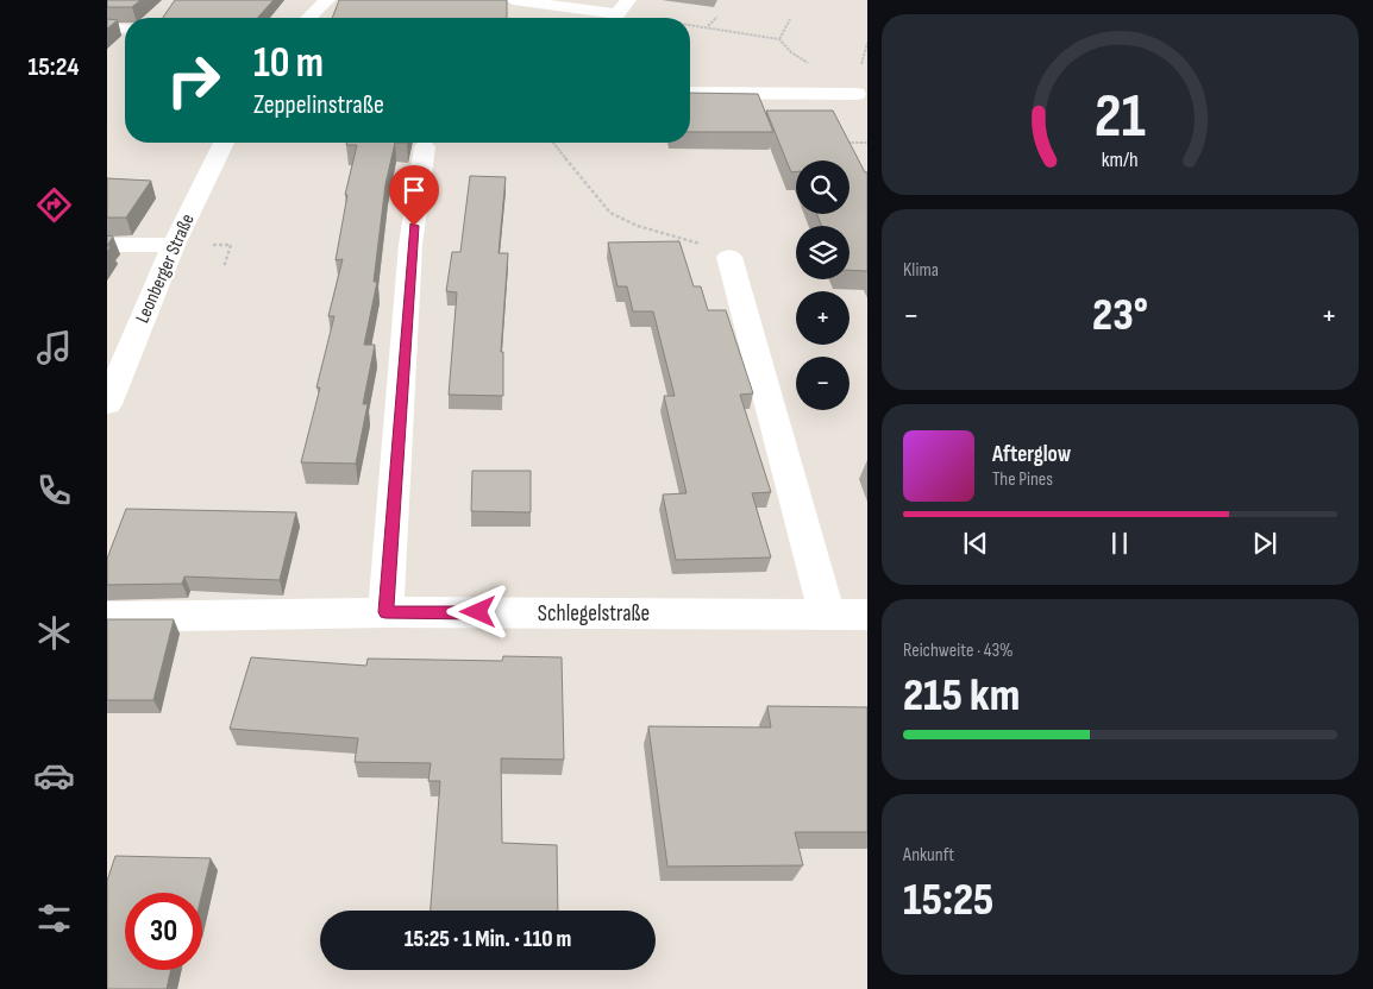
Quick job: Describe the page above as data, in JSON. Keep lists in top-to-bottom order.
{
  "streets": {
    "street": ["Leonberger Straße", "Schlegelstraße"]
  },
  "page": {
    "tabs": "15:24",
    "turn": ["10 m", "Zeppelinstraße"],
    "map_buttons": ["+", "−"],
    "tile": [
      "Klima",
      ["Reichweite · 43%", "215 km"],
      ["Ankunft", "15:25"]
    ],
    "heat": ["−", "23°", "+"],
    "song": ["Afterglow", "The Pines"],
    "limit": "30",
    "trip": "15:25 · 1 Min. · 110 m",
    "gauge": ["21", "km/h"]
  }
}
